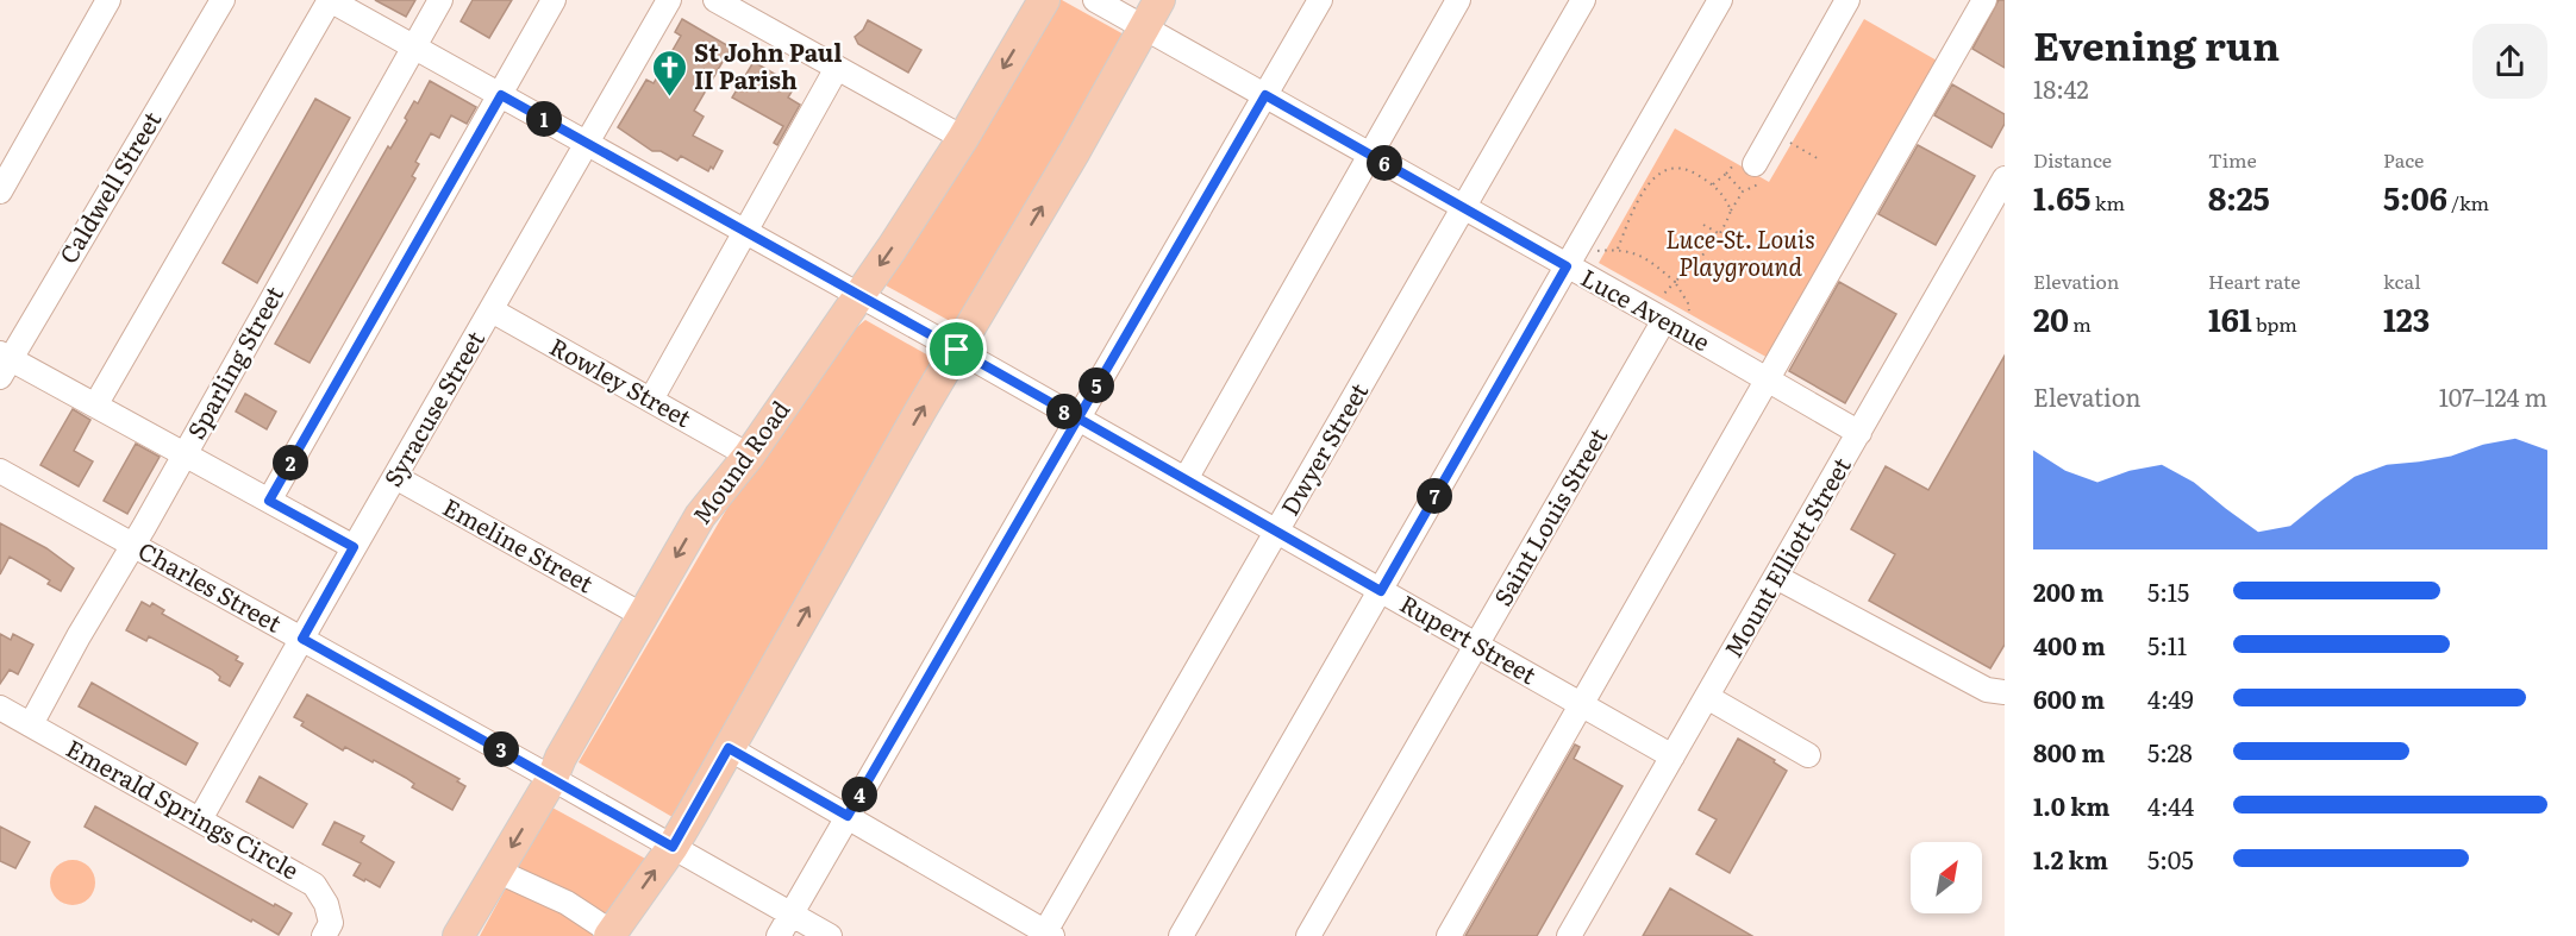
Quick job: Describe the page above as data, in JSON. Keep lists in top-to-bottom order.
{
  "streets": {
    "main road": ["Mound Road"],
    "street": [
      "Caldwell Street",
      "Luce Avenue",
      "Sparling Street",
      "Rowley Street",
      "Syracuse Street",
      "Dwyer Street",
      "Saint Louis Street",
      "Emeline Street",
      "Mount Elliott Street",
      "Charles Street",
      "Rupert Street",
      "Emerald Springs Circle"
    ]
  },
  "crossings": [
    ["Luce Avenue", "Dwyer Street"],
    ["Luce Avenue", "Saint Louis Street"],
    ["Luce Avenue", "Mount Elliott Street"],
    ["Sparling Street", "Charles Street"],
    ["Sparling Street", "Rupert Street"],
    ["Sparling Street", "Emerald Springs Circle"],
    ["Rowley Street", "Syracuse Street"],
    ["Rowley Street", "Mound Road"],
    ["Syracuse Street", "Emeline Street"],
    ["Syracuse Street", "Charles Street"],
    ["Syracuse Street", "Rupert Street"],
    ["Syracuse Street", "Emerald Springs Circle"],
    ["Dwyer Street", "Rupert Street"],
    ["Mound Road", "Emeline Street"],
    ["Mound Road", "Charles Street"],
    ["Mound Road", "Rupert Street"],
    ["Saint Louis Street", "Rupert Street"],
    ["Mount Elliott Street", "Rupert Street"]
  ],
  "parks": ["Luce-St. Louis Playground"],
  "places": {
    "church": ["St John Paul II Parish"]
  },
  "north": "top right",
  "page": {
    "heading": ["Evening run", "18:42"],
    "pins": [
      "1",
      "6",
      "5",
      "8",
      "2",
      "7",
      "3",
      "4"
    ],
    "stats": [
      ["Distance", "1.65 km"],
      ["Time", "8:25"],
      ["Pace", "5:06 /km"],
      ["Elevation", "20 m"],
      ["Heart rate", "161 bpm"],
      ["kcal", "123"]
    ],
    "chart": ["Elevation", "107–124 m"],
    "list": [
      {
        "name": "200 m",
        "note": "5:15"
      },
      {
        "name": "400 m",
        "note": "5:11"
      },
      {
        "name": "600 m",
        "note": "4:49"
      },
      {
        "name": "800 m",
        "note": "5:28"
      },
      {
        "name": "1.0 km",
        "note": "4:44"
      },
      {
        "name": "1.2 km",
        "note": "5:05"
      }
    ]
  }
}
